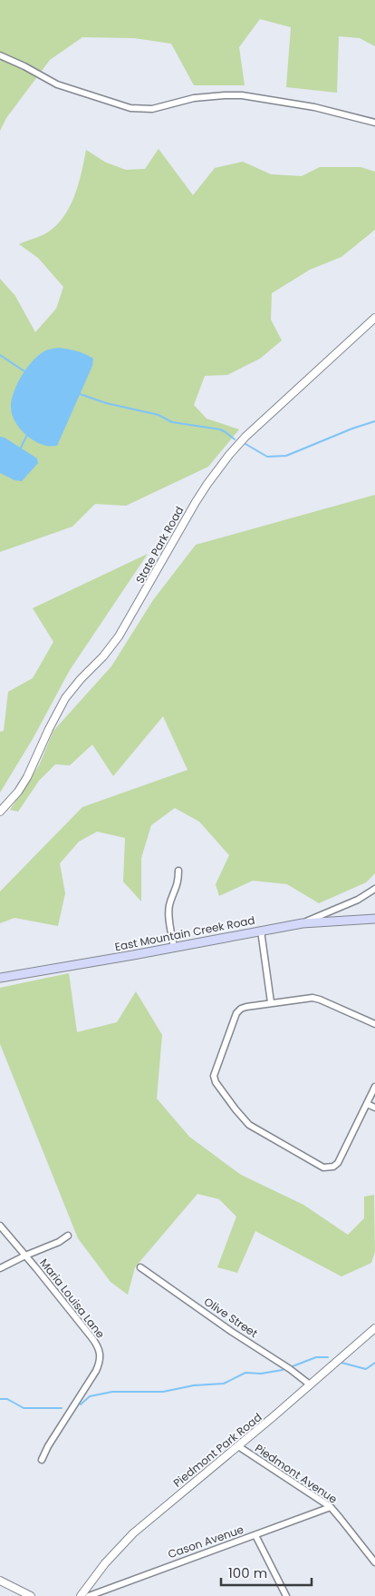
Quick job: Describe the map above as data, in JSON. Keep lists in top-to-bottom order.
{
  "streets": {
    "main road": ["East Mountain Creek Road"],
    "street": [
      "State Park Road",
      "Maria Louisa Lane",
      "Olive Street",
      "Piedmont Park Road",
      "Piedmont Avenue",
      "Cason Avenue"
    ]
  },
  "crossings": [
    ["Olive Street", "Piedmont Park Road"],
    ["Piedmont Park Road", "Piedmont Avenue"],
    ["Piedmont Avenue", "Cason Avenue"]
  ],
  "scale_bar": "100 m"
}
